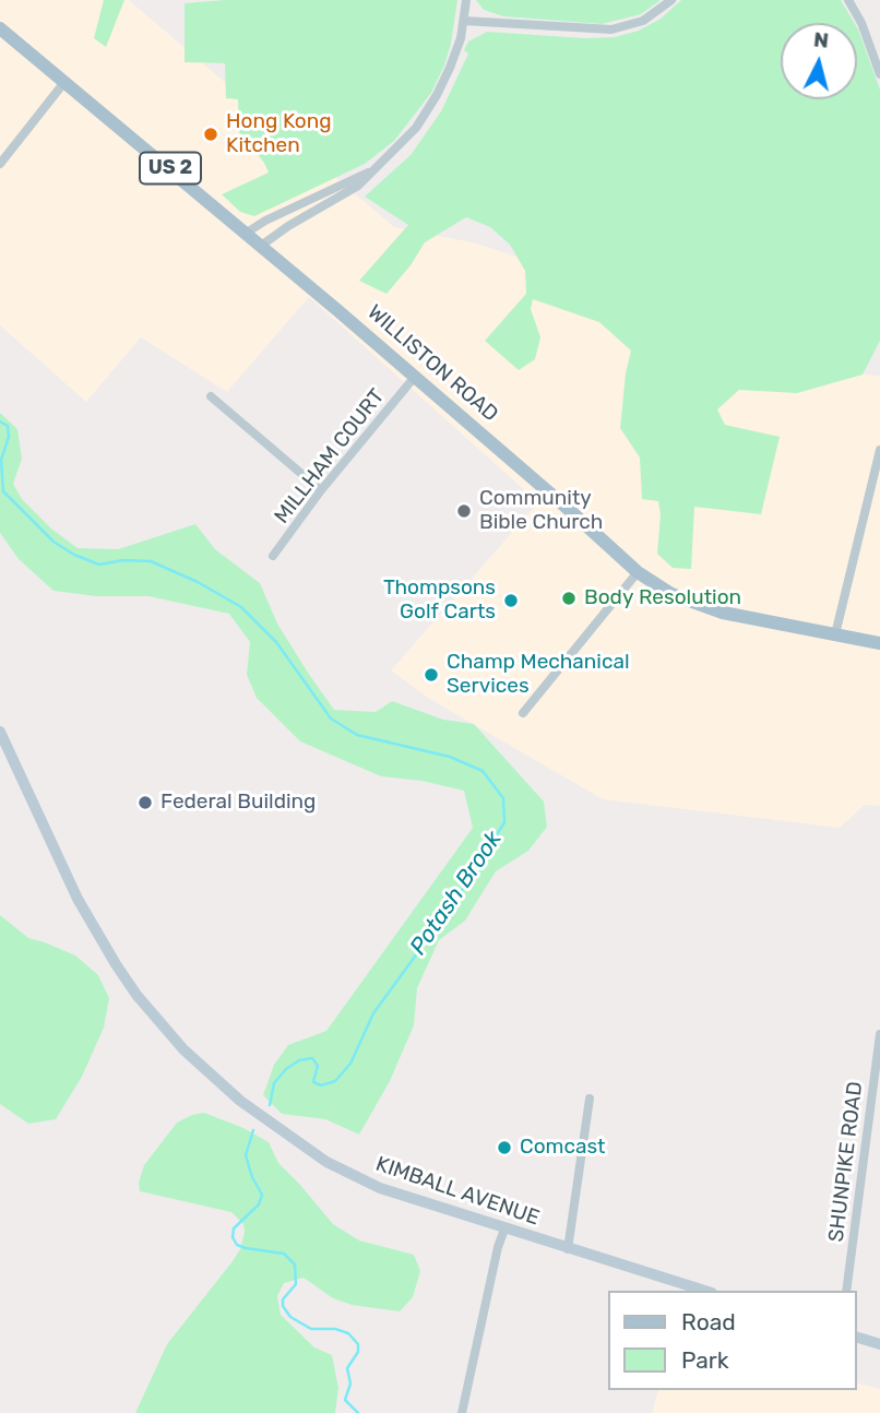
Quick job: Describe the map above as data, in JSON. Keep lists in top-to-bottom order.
{
  "streets": {
    "main road": ["US 2", "WILLISTON ROAD", "KIMBALL AVENUE"],
    "street": ["MILLHAM COURT", "SHUNPIKE ROAD"]
  },
  "crossings": [
    ["WILLISTON ROAD", "MILLHAM COURT"]
  ],
  "water": ["Potash Brook"],
  "places": [
    "Hong Kong Kitchen",
    "Community Bible Church",
    "Body Resolution",
    "Thompsons Golf Carts",
    "Champ Mechanical Services",
    "Federal Building",
    "Comcast"
  ],
  "legend": ["Road", "Park"],
  "north": "top"
}
